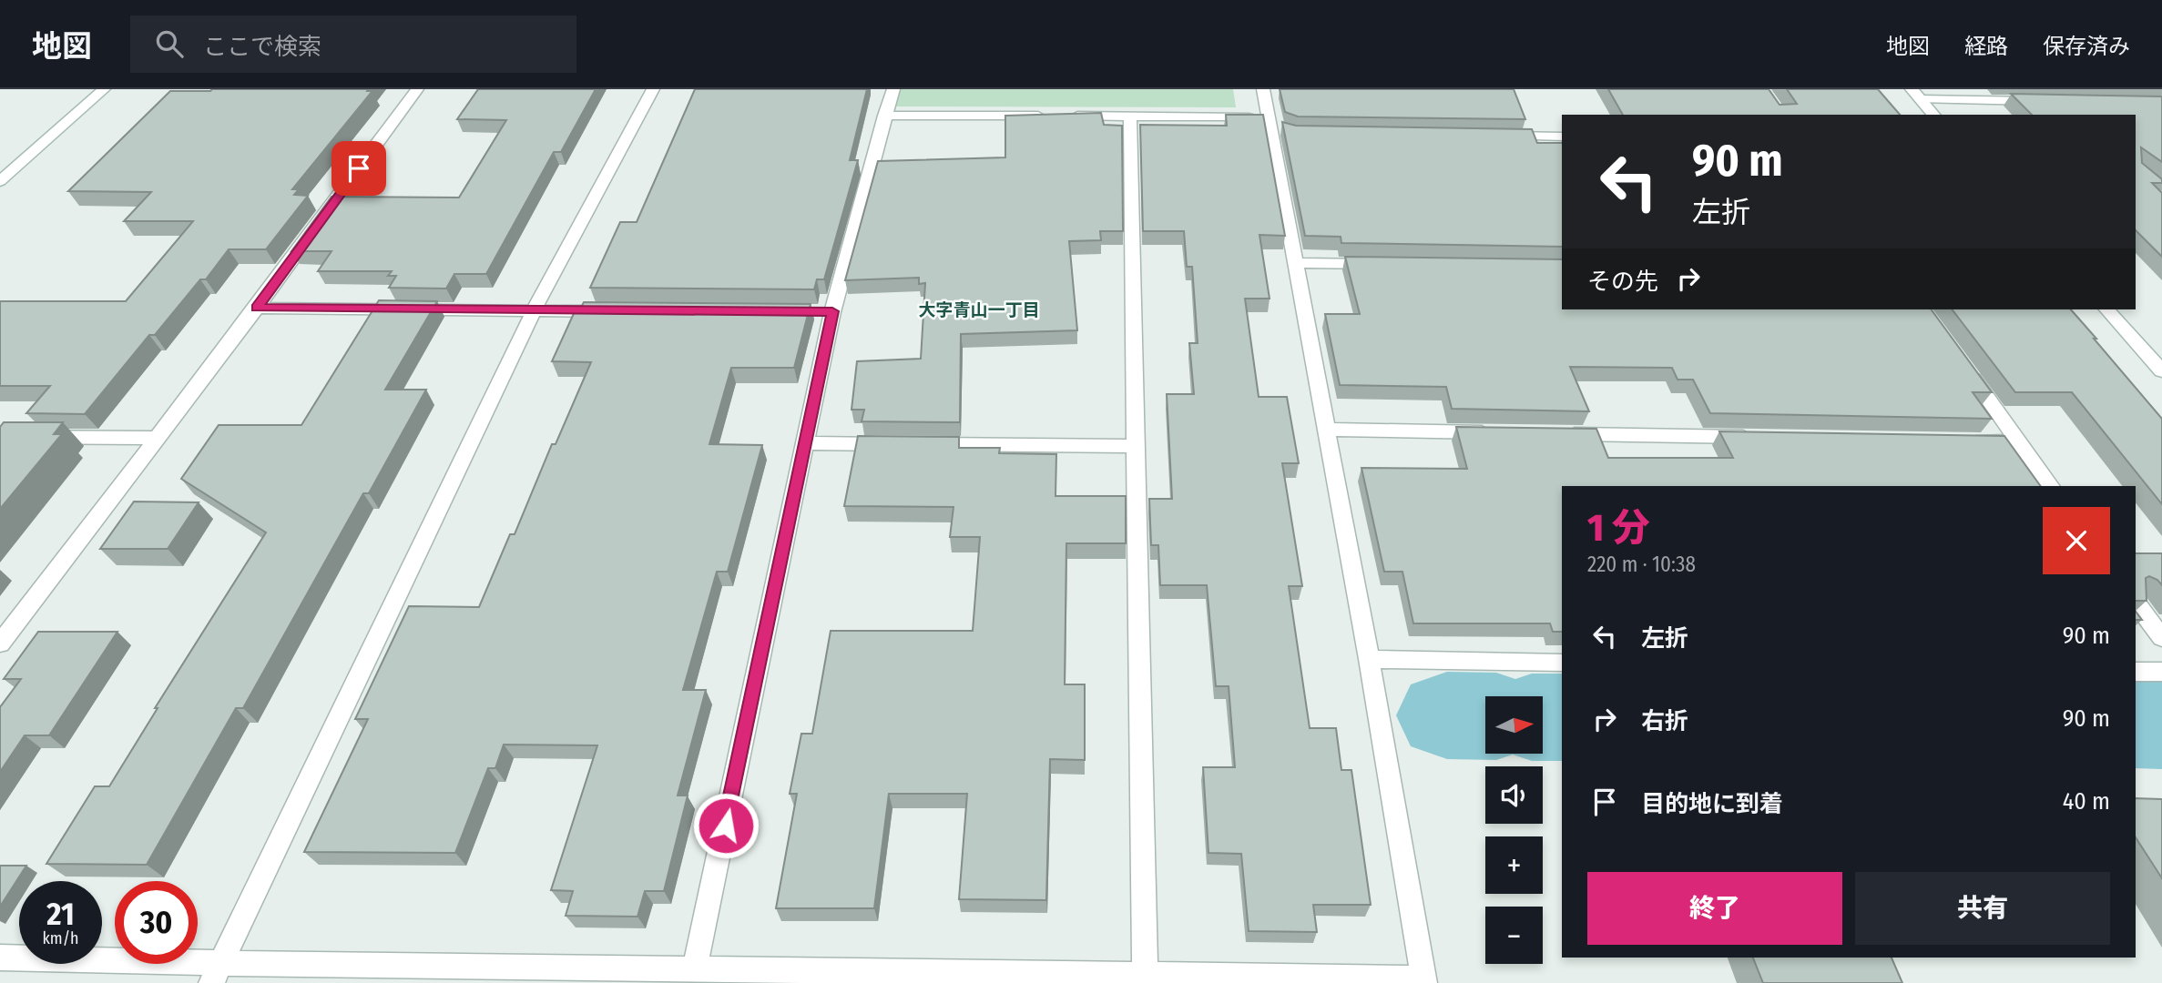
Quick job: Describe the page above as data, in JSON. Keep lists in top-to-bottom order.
{
  "districts": ["大字青山一丁目"],
  "north": "right",
  "page": {
    "header": "地図",
    "search": "ここで検索",
    "nav": ["地図", "経路", "保存済み"],
    "turn": ["90 m", "左折"],
    "then": "その先",
    "heading": ["1 分", "220 m · 10:38"],
    "list": [
      {
        "name": "左折",
        "value": "90 m"
      },
      {
        "name": "右折",
        "value": "90 m"
      },
      {
        "name": "目的地に到着",
        "value": "40 m"
      }
    ],
    "map_buttons": ["+", "−"],
    "buttons": ["終了", "共有"],
    "speed": "21 km/h",
    "limit": "30"
  }
}
